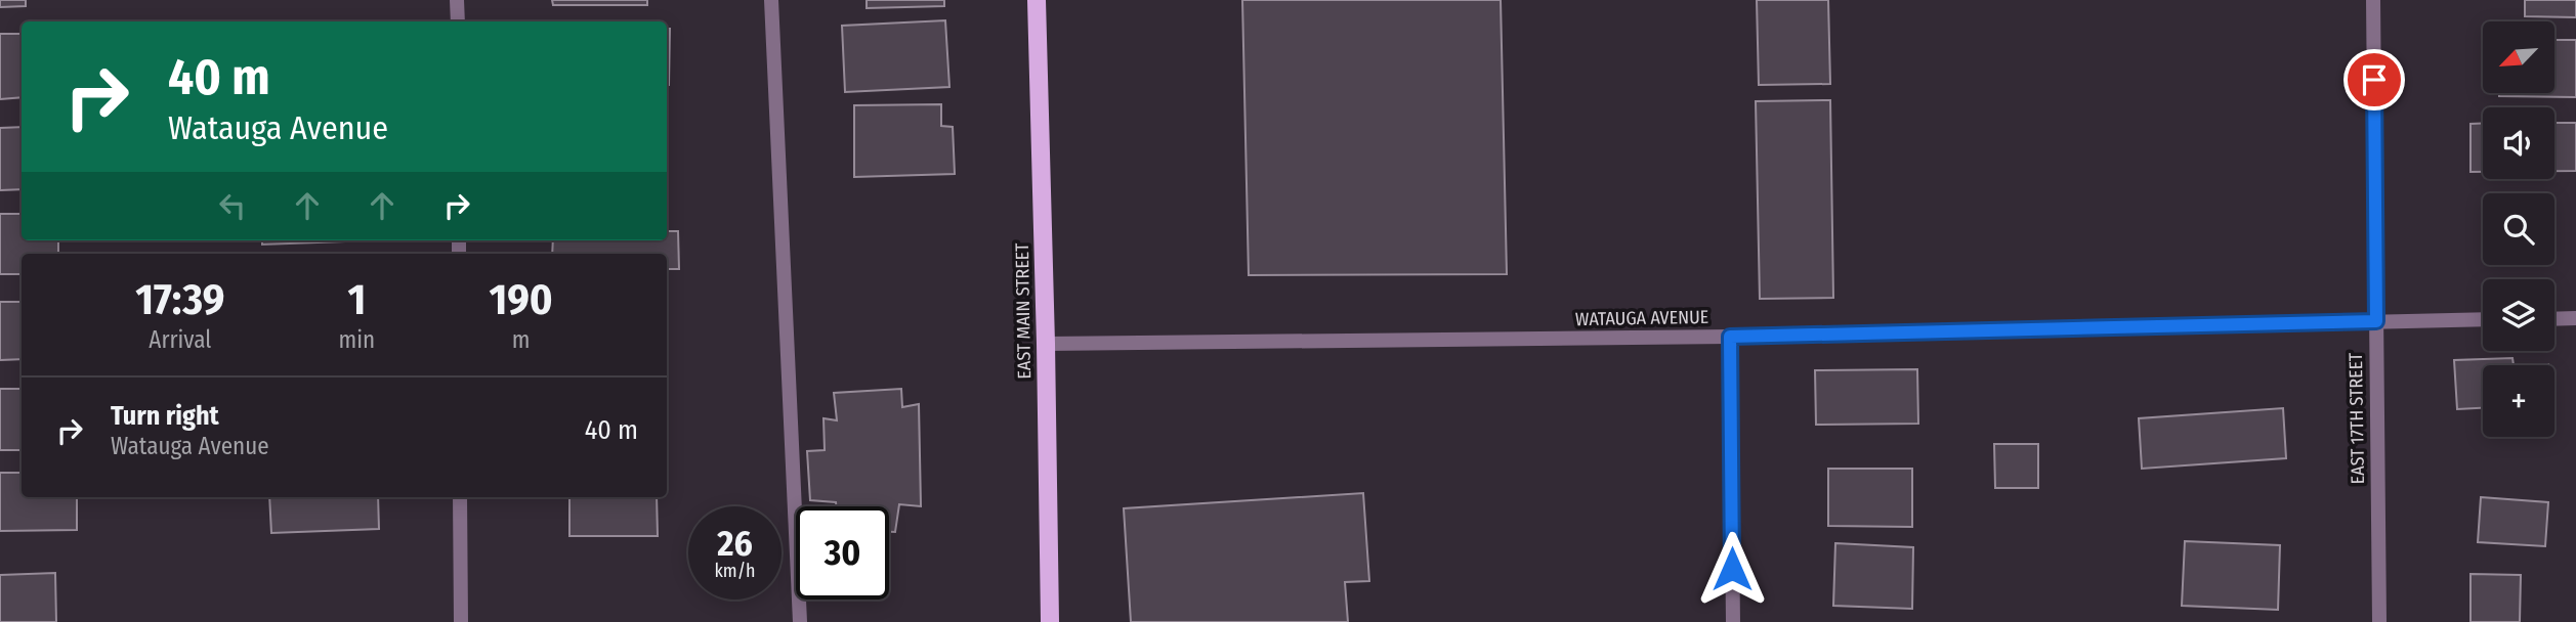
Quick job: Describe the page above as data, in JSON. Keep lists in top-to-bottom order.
{
  "streets": {
    "main road": ["EAST MAIN STREET"],
    "street": ["WATAUGA AVENUE", "EAST 17TH STREET"]
  },
  "crossings": [
    ["EAST MAIN STREET", "WATAUGA AVENUE"],
    ["WATAUGA AVENUE", "EAST 17TH STREET"]
  ],
  "north": "bottom left",
  "page": {
    "map_buttons": "+",
    "turn": ["40 m", "Watauga Avenue"],
    "eta": [
      "17:39",
      "Arrival",
      "1",
      "min",
      "190",
      "m"
    ],
    "list": [
      {
        "name": "Turn right",
        "note": "Watauga Avenue",
        "value": "40 m"
      }
    ],
    "speed": "26 km/h",
    "limit": "30"
  }
}
